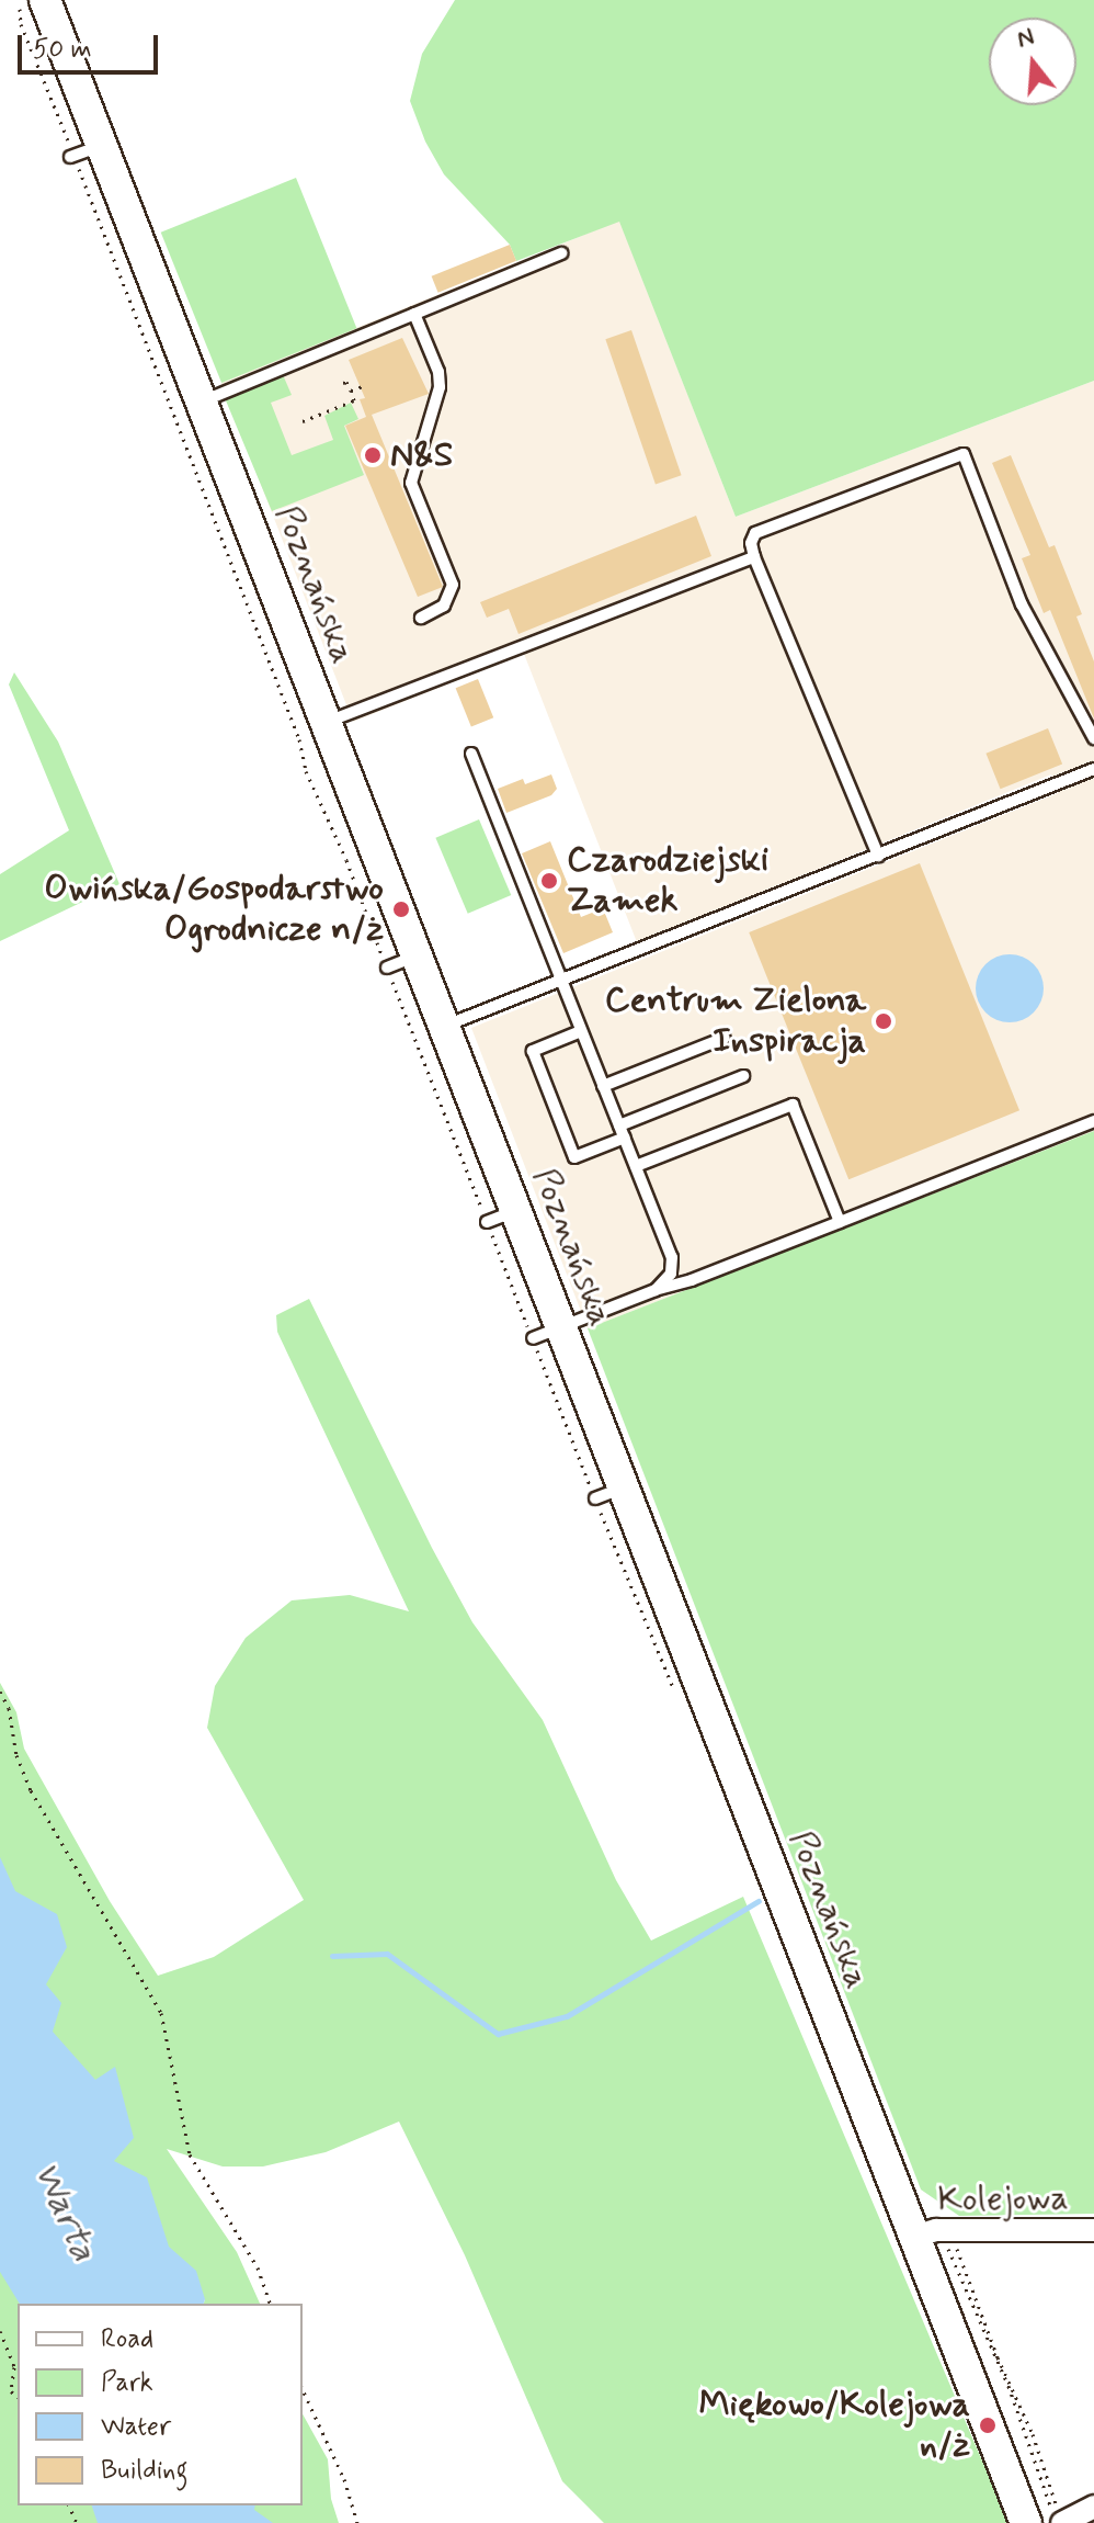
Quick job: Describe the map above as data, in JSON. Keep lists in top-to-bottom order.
{
  "streets": {
    "main road": ["Poznańska"],
    "street": ["Kolejowa"]
  },
  "crossings": [
    ["Poznańska", "Kolejowa"]
  ],
  "water": ["Warta"],
  "places": [
    "N&S",
    "Czarodziejski Zamek",
    "Owińska/Gospodarstwo Ogrodnicze n/ż",
    "Centrum Zielona Inspiracja",
    "Miękowo/Kolejowa n/ż"
  ],
  "legend": [
    "Road",
    "Park",
    "Water",
    "Building"
  ],
  "scale_bar": "50 m",
  "north": "top"
}
